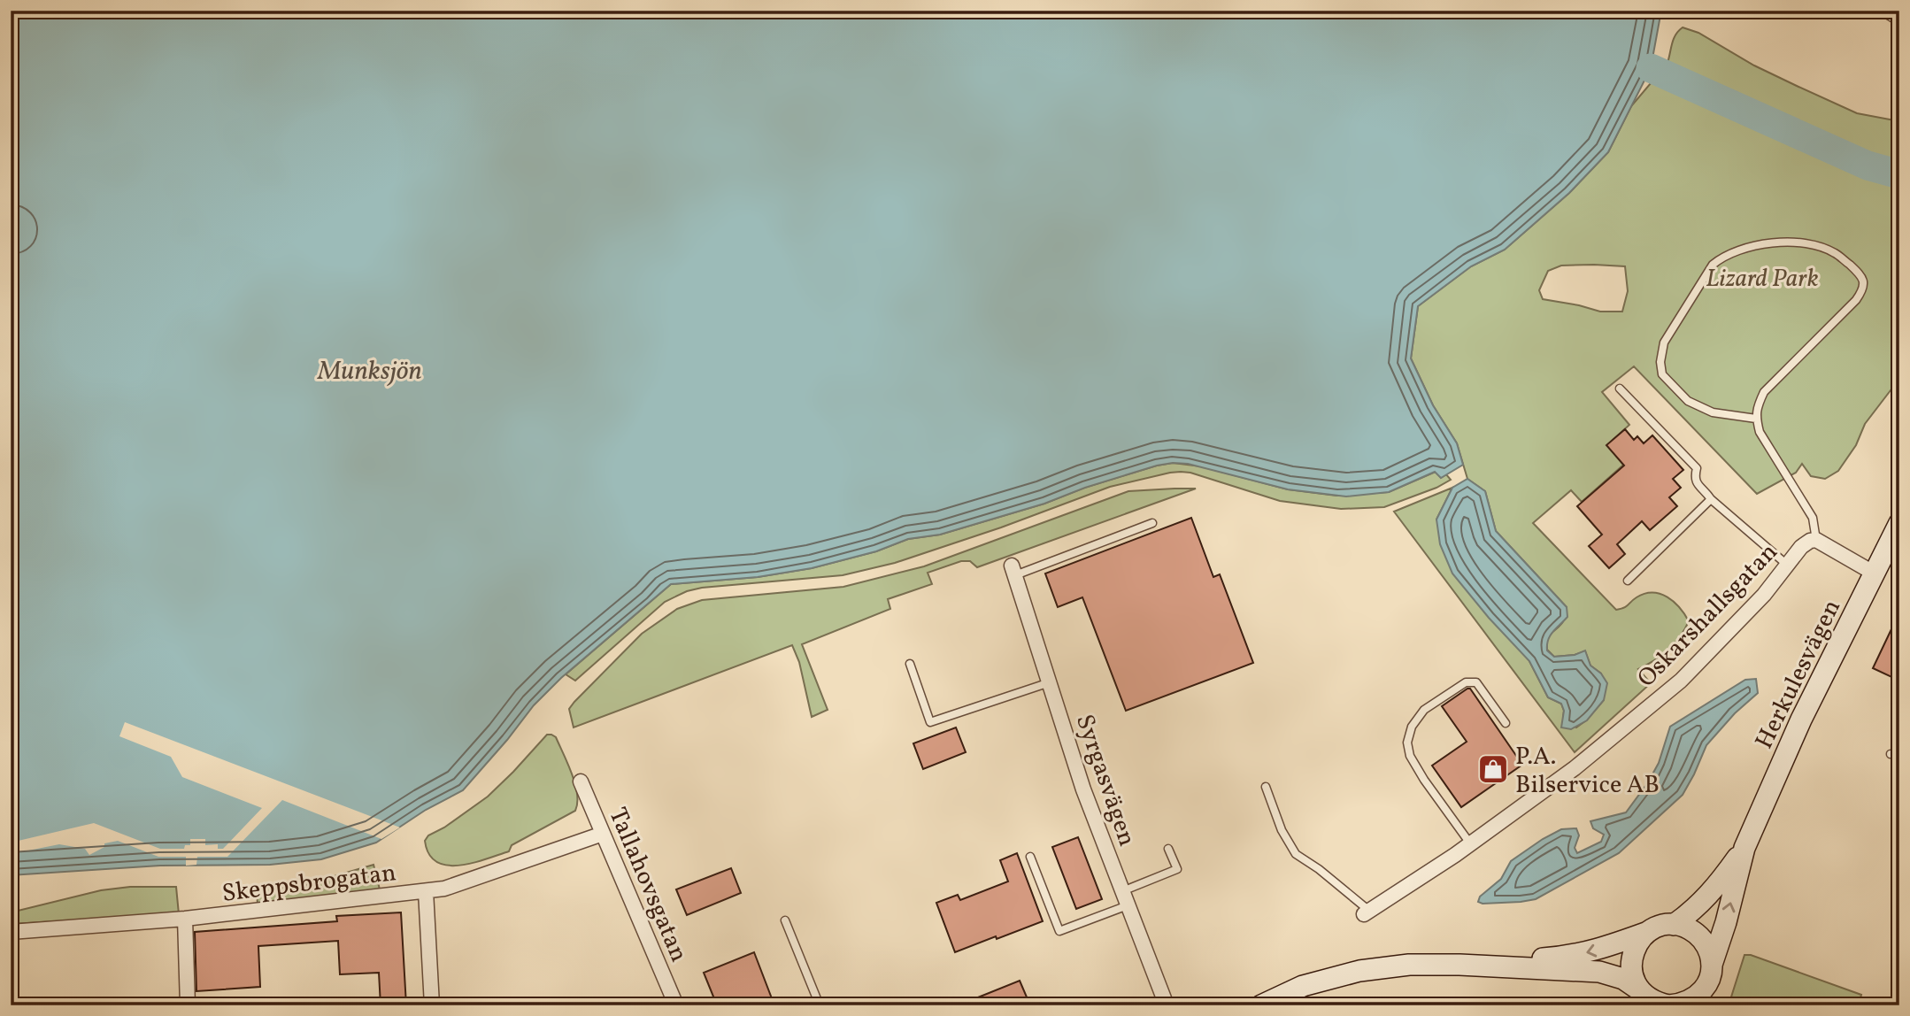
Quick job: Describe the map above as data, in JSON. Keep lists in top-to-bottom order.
{
  "streets": {
    "main road": ["Herkulesvägen"],
    "street": [
      "Oskarshallsgatan",
      "Syrgasvägen",
      "Skeppsbrogatan",
      "Tallahovsgatan"
    ]
  },
  "crossings": [
    ["Skeppsbrogatan", "Tallahovsgatan"]
  ],
  "water": ["Munksjön"],
  "parks": ["Lizard Park"],
  "places": {
    "shop": ["P.A. Bilservice AB"]
  }
}
